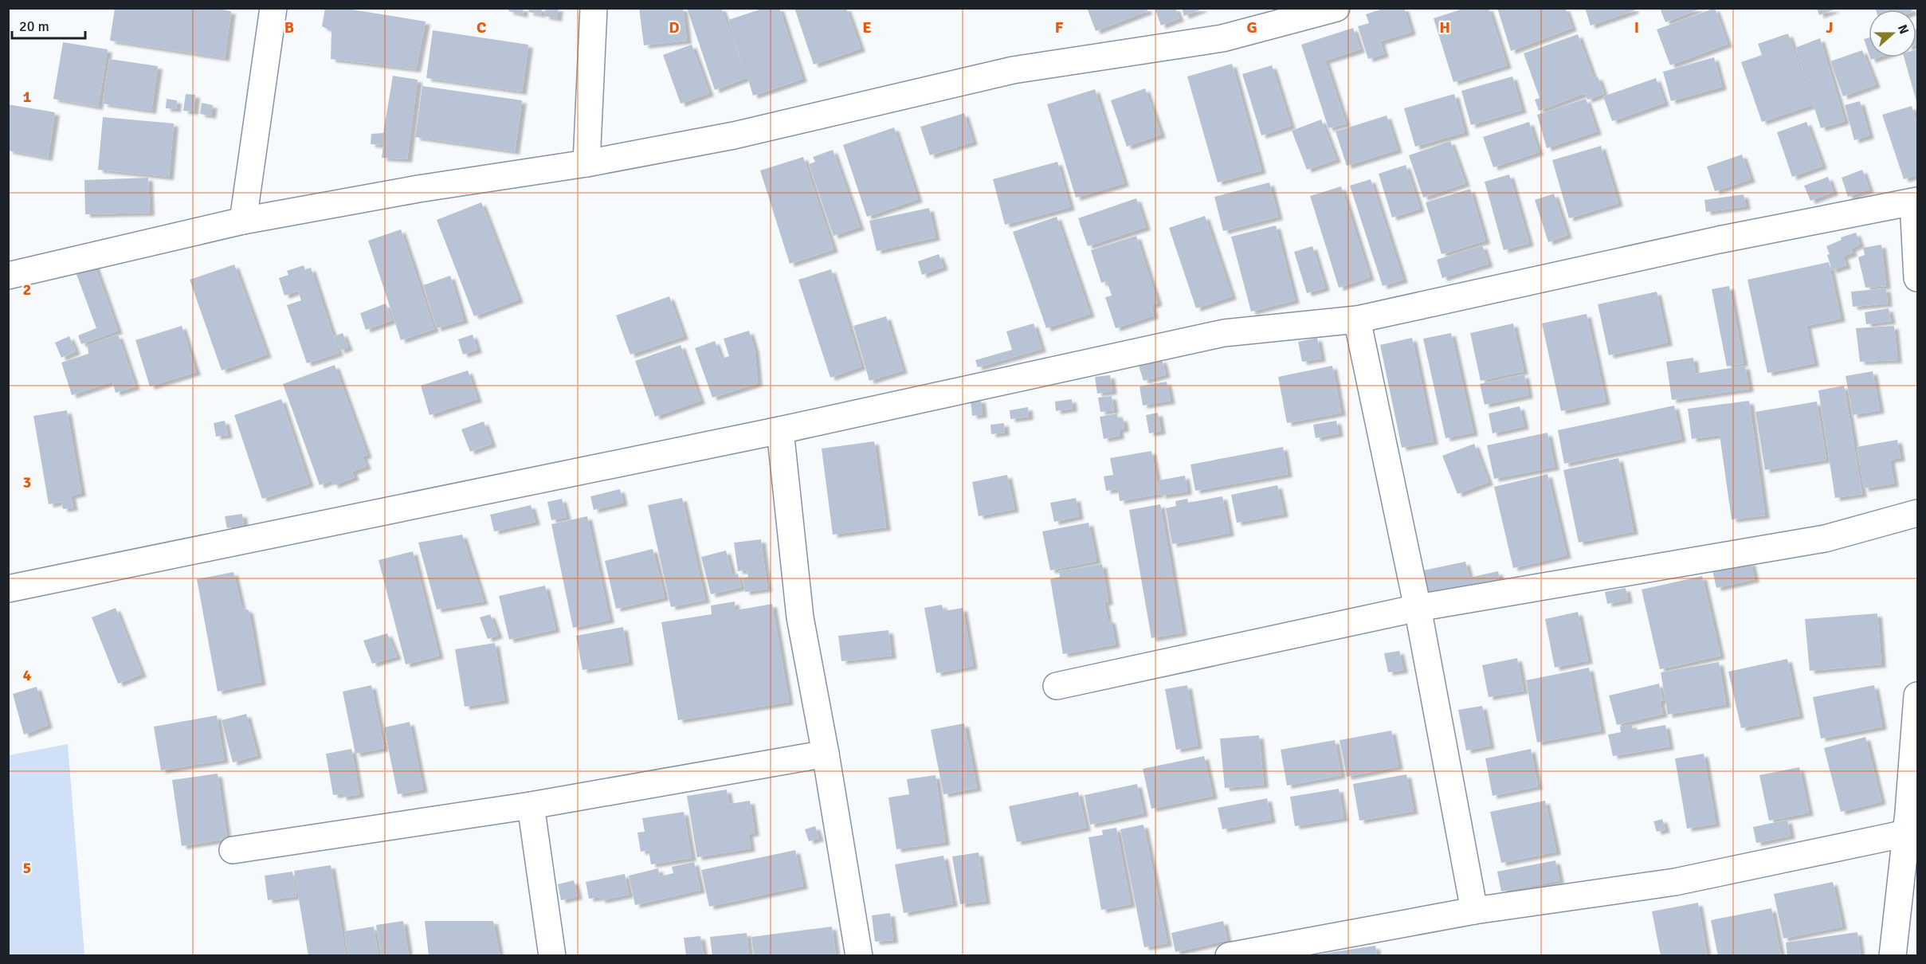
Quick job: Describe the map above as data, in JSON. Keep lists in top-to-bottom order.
{
  "scale_bar": "20 m",
  "north": "right",
  "grid": {
    "columns": [
      "B",
      "C",
      "D",
      "E",
      "F",
      "G",
      "H",
      "I",
      "J"
    ],
    "rows": [
      "1",
      "2",
      "3",
      "4",
      "5"
    ]
  }
}
